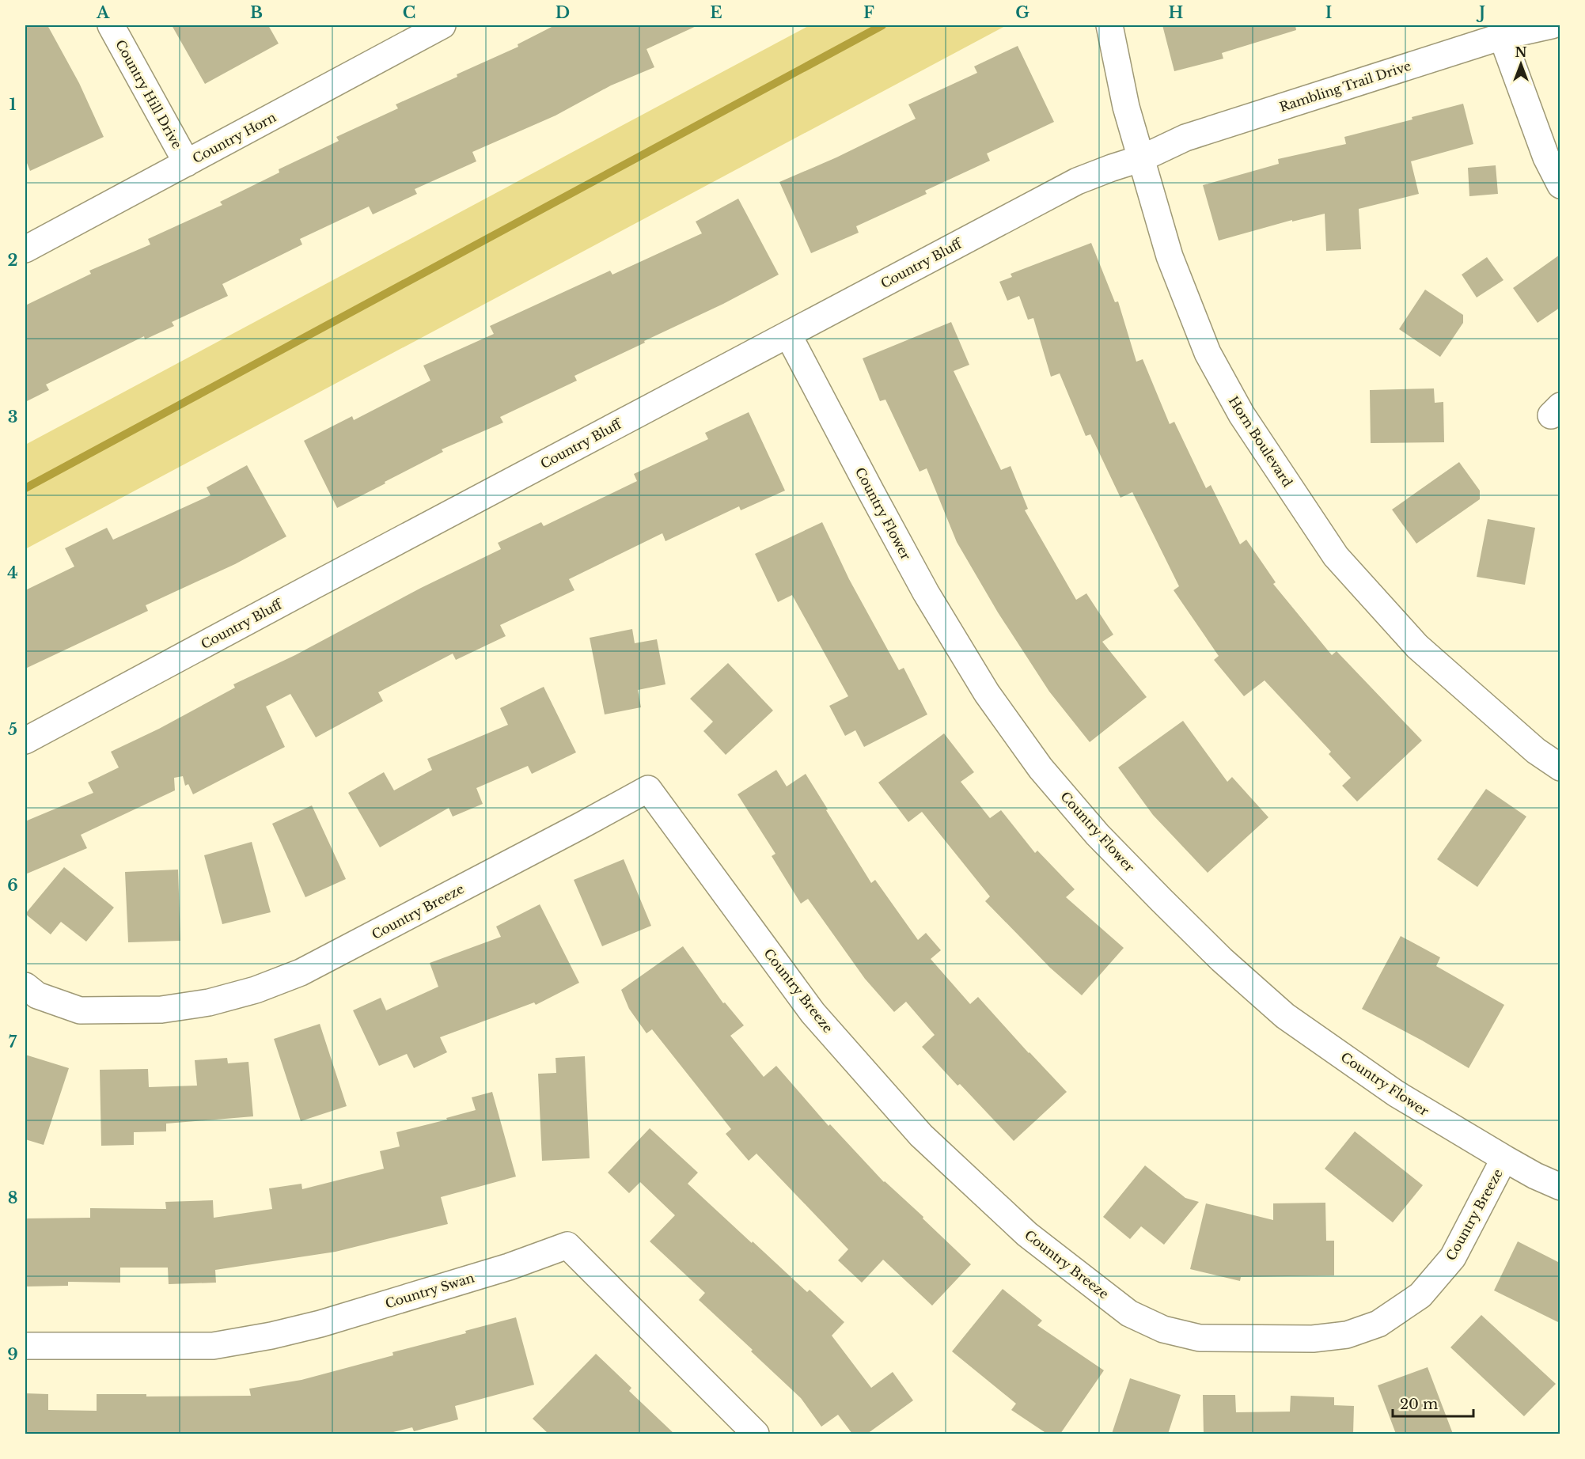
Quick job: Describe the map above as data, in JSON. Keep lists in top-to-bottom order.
{
  "streets": {
    "street": [
      "Rambling Trail Drive",
      "Country Hill Drive",
      "Country Horn",
      "Country Bluff",
      "Horn Boulevard",
      "Country Flower",
      "Country Breeze",
      "Country Swan"
    ]
  },
  "crossings": [
    ["Rambling Trail Drive", "Country Bluff"],
    ["Rambling Trail Drive", "Horn Boulevard"],
    ["Country Hill Drive", "Country Horn"],
    ["Country Bluff", "Horn Boulevard"],
    ["Country Bluff", "Country Flower"],
    ["Country Flower", "Country Breeze"]
  ],
  "scale_bar": "20 m",
  "north": "top",
  "grid": {
    "columns": [
      "A",
      "B",
      "C",
      "D",
      "E",
      "F",
      "G",
      "H",
      "I",
      "J"
    ],
    "rows": [
      "1",
      "2",
      "3",
      "4",
      "5",
      "6",
      "7",
      "8",
      "9"
    ]
  }
}
